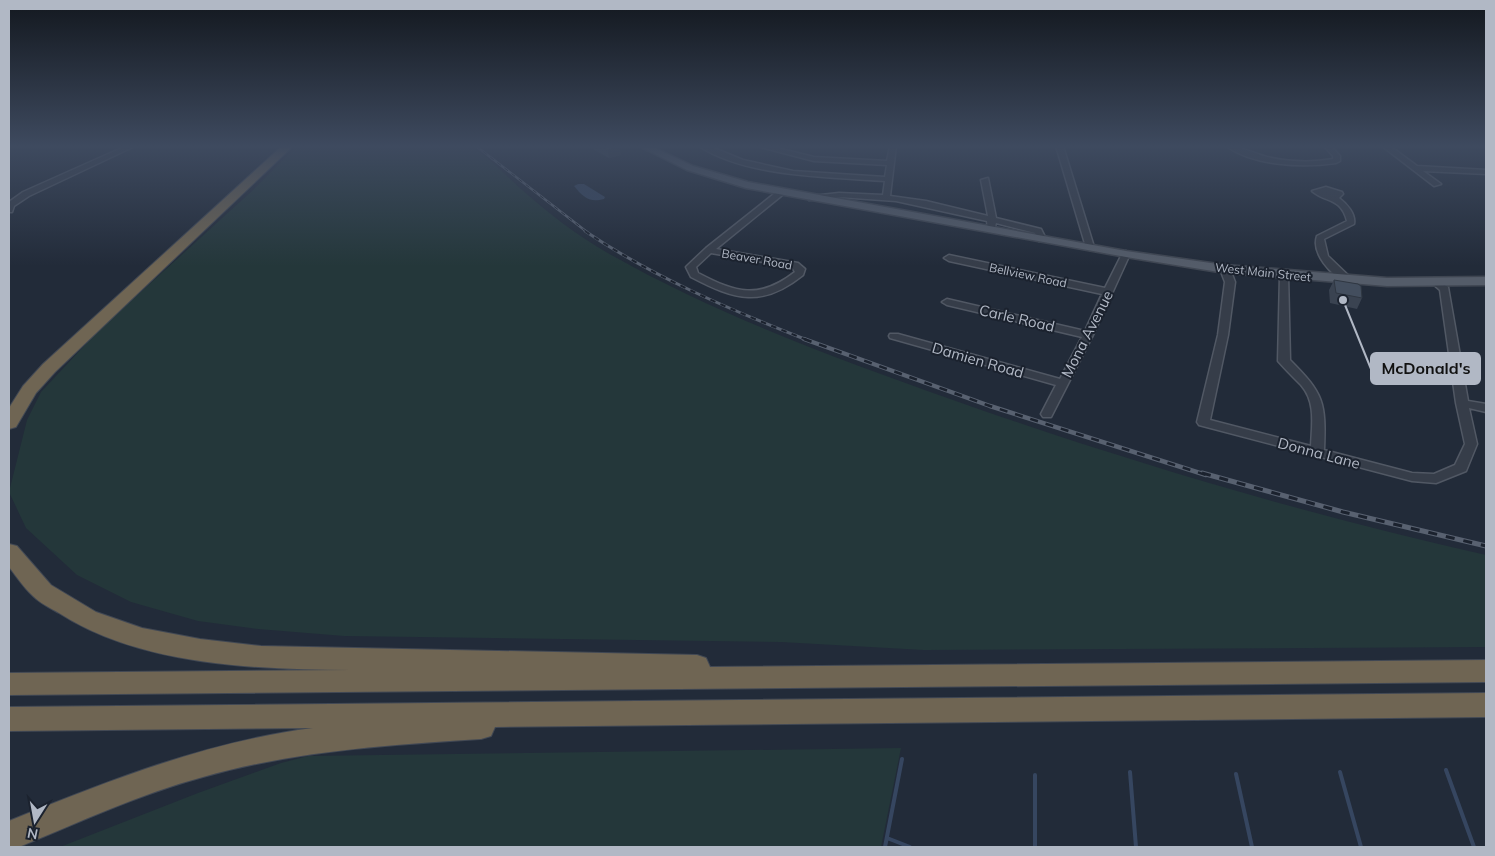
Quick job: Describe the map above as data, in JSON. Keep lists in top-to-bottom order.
{
  "streets": {
    "main road": ["West Main Street"],
    "street": [
      "Beaver Road",
      "Bellview Road",
      "Carle Road",
      "Mona Avenue",
      "Damien Road",
      "Donna Lane"
    ]
  },
  "crossings": [
    ["Beaver Road", "West Main Street"],
    ["West Main Street", "Mona Avenue"],
    ["West Main Street", "Donna Lane"],
    ["Bellview Road", "Mona Avenue"],
    ["Carle Road", "Mona Avenue"],
    ["Mona Avenue", "Damien Road"]
  ],
  "places": ["McDonald's"],
  "north": "bottom"
}
